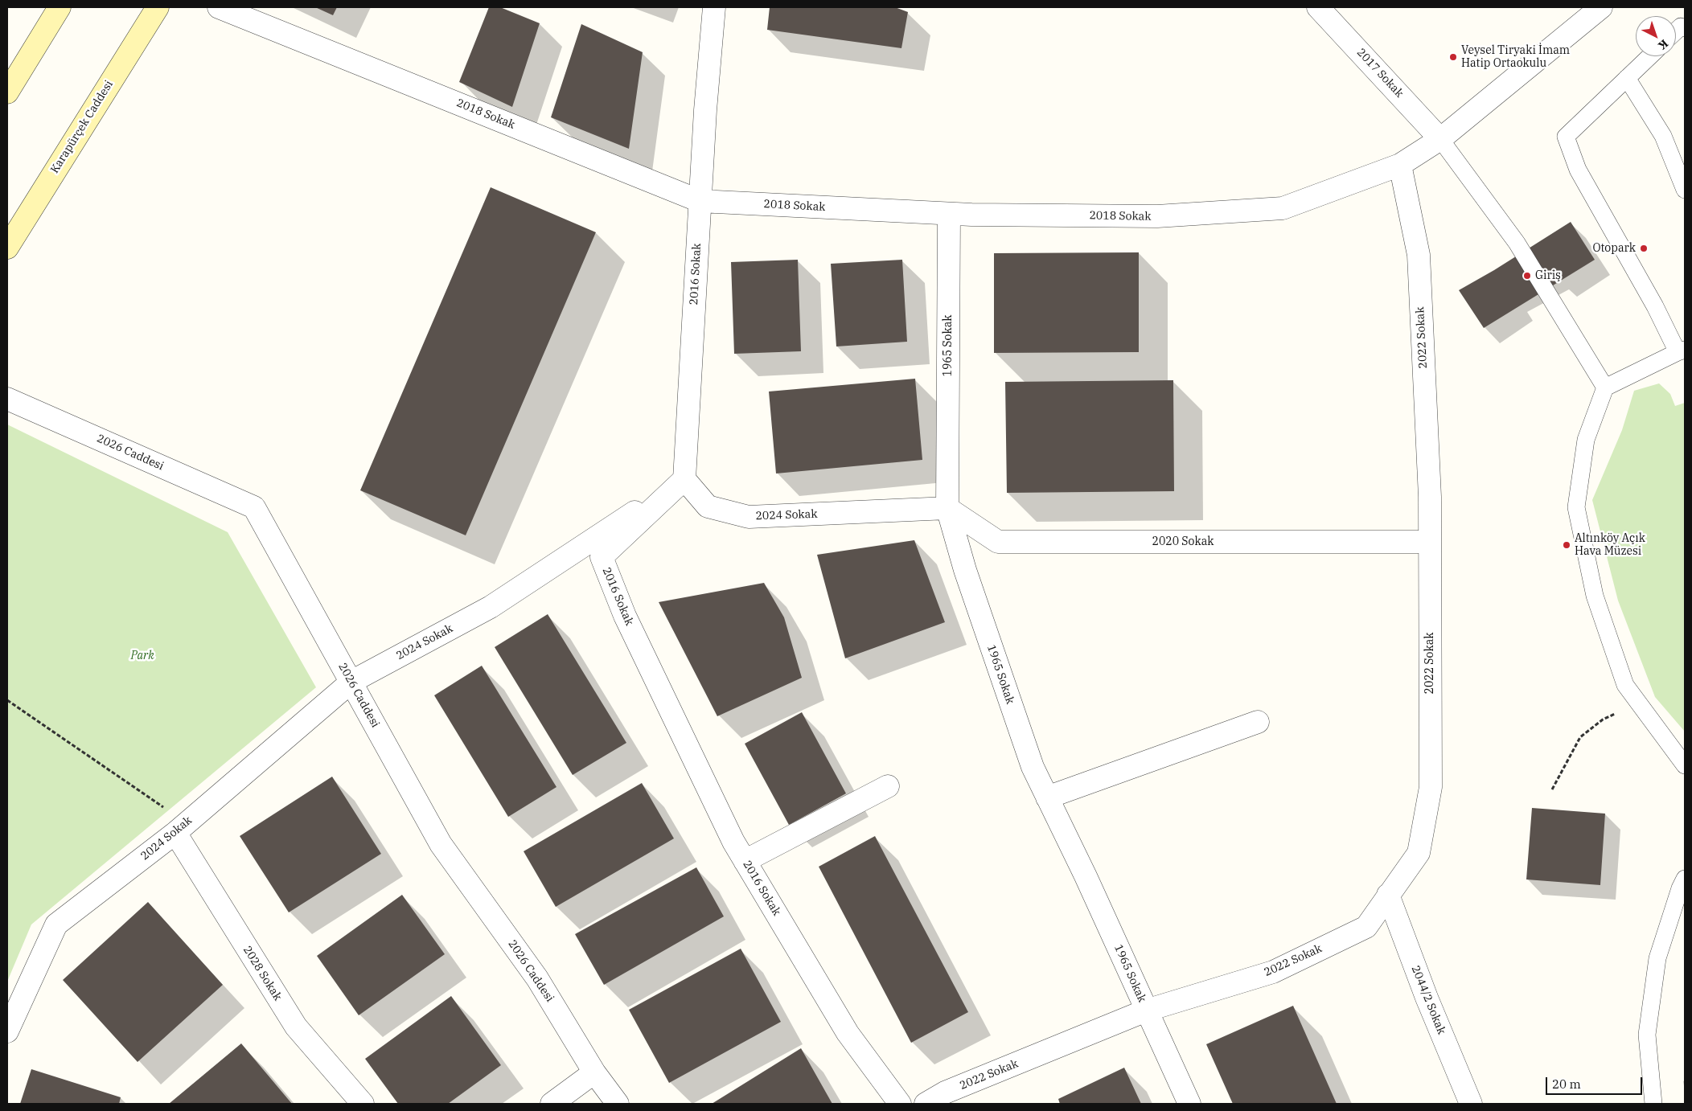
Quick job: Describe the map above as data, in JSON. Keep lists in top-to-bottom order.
{
  "streets": {
    "main road": ["Karapürçek Caddesi"],
    "street": [
      "2017 Sokak",
      "2018 Sokak",
      "2016 Sokak",
      "2022 Sokak",
      "1965 Sokak",
      "2026 Caddesi",
      "2024 Sokak",
      "2020 Sokak",
      "2028 Sokak",
      "2044/2 Sokak"
    ]
  },
  "crossings": [
    ["2018 Sokak", "2016 Sokak"],
    ["2018 Sokak", "2022 Sokak"],
    ["2018 Sokak", "1965 Sokak"],
    ["2016 Sokak", "2024 Sokak"],
    ["2022 Sokak", "1965 Sokak"],
    ["2022 Sokak", "2020 Sokak"],
    ["2022 Sokak", "2044/2 Sokak"],
    ["1965 Sokak", "2024 Sokak"],
    ["1965 Sokak", "2020 Sokak"],
    ["2026 Caddesi", "2024 Sokak"],
    ["2024 Sokak", "2020 Sokak"],
    ["2024 Sokak", "2028 Sokak"]
  ],
  "parks": ["Park"],
  "places": [
    "Veysel Tiryaki İmam Hatip Ortaokulu",
    "Otopark",
    "Giriş",
    "Altınköy Açık Hava Müzesi"
  ],
  "scale_bar": "20 m",
  "north": "bottom right"
}
